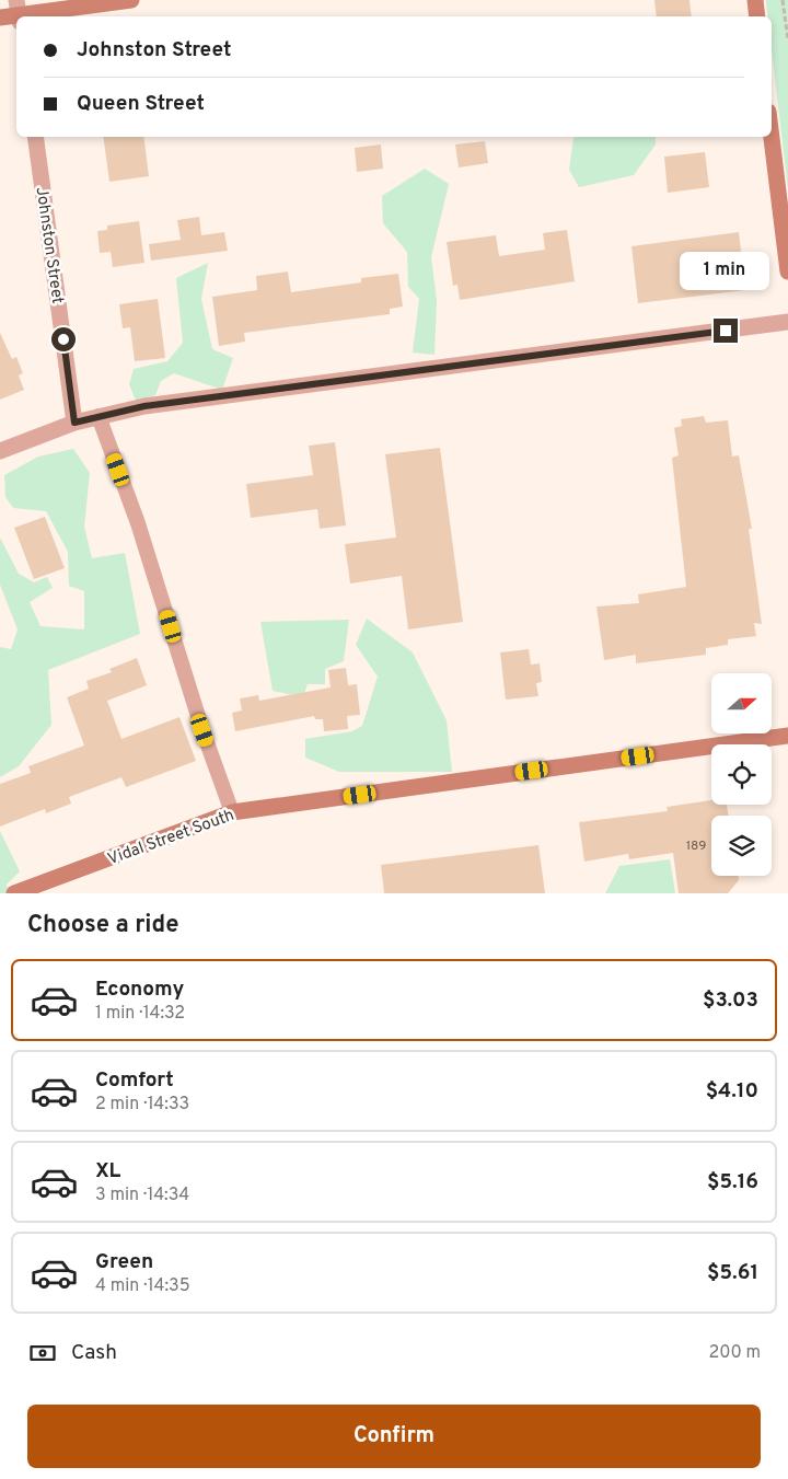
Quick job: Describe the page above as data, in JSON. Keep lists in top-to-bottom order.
{
  "streets": {
    "main road": ["Vidal Street South"],
    "street": ["Johnston Street"]
  },
  "house_numbers": ["189"],
  "north": "right",
  "page": {
    "banner": ["Johnston Street", "Queen Street"],
    "bubble": "1 min",
    "heading": "Choose a ride",
    "list": [
      {
        "name": "Economy",
        "note": "1 min · 14:32",
        "value": "$3.03"
      },
      {
        "name": "Comfort",
        "note": "2 min · 14:33",
        "value": "$4.10"
      },
      {
        "name": "XL",
        "note": "3 min · 14:34",
        "value": "$5.16"
      },
      {
        "name": "Green",
        "note": "4 min · 14:35",
        "value": "$5.61"
      }
    ],
    "pay": ["Cash", "200 m"],
    "buttons": "Confirm"
  }
}
